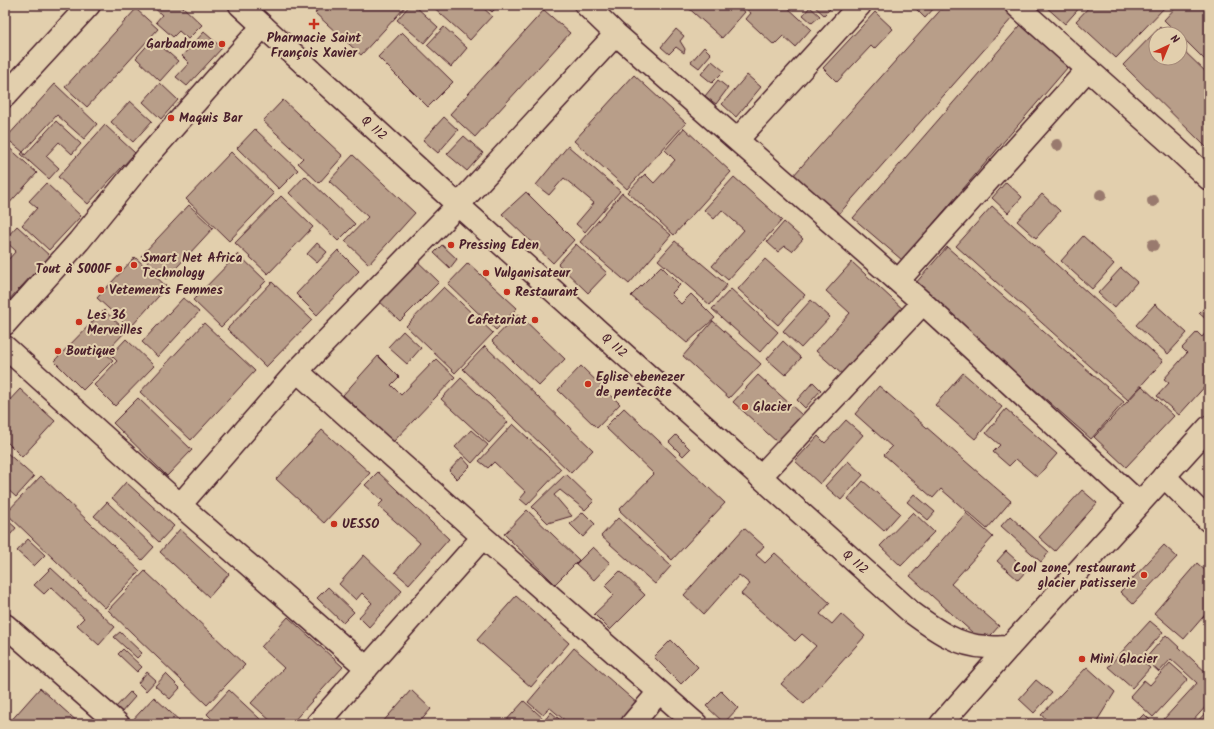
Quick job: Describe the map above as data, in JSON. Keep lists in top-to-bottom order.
{
  "streets": {
    "street": ["Q 112"]
  },
  "places": {
    "health": ["Pharmacie Saint François Xavier"],
    "other": [
      "Garbadrome",
      "Maquis Bar",
      "Pressing Eden",
      "Smart Net Africa Technology",
      "Tout à 5000F",
      "Vulganisateur",
      "Vetements Femmes",
      "Restaurant",
      "Cafetariat",
      "Les 36 Merveilles",
      "Boutique",
      "Eglise ebenezer de pentecôte",
      "Glacier",
      "UESSO",
      "Cool zone, restaurant glacier patisserie",
      "Mini Glacier"
    ]
  },
  "north": "top right"
}
